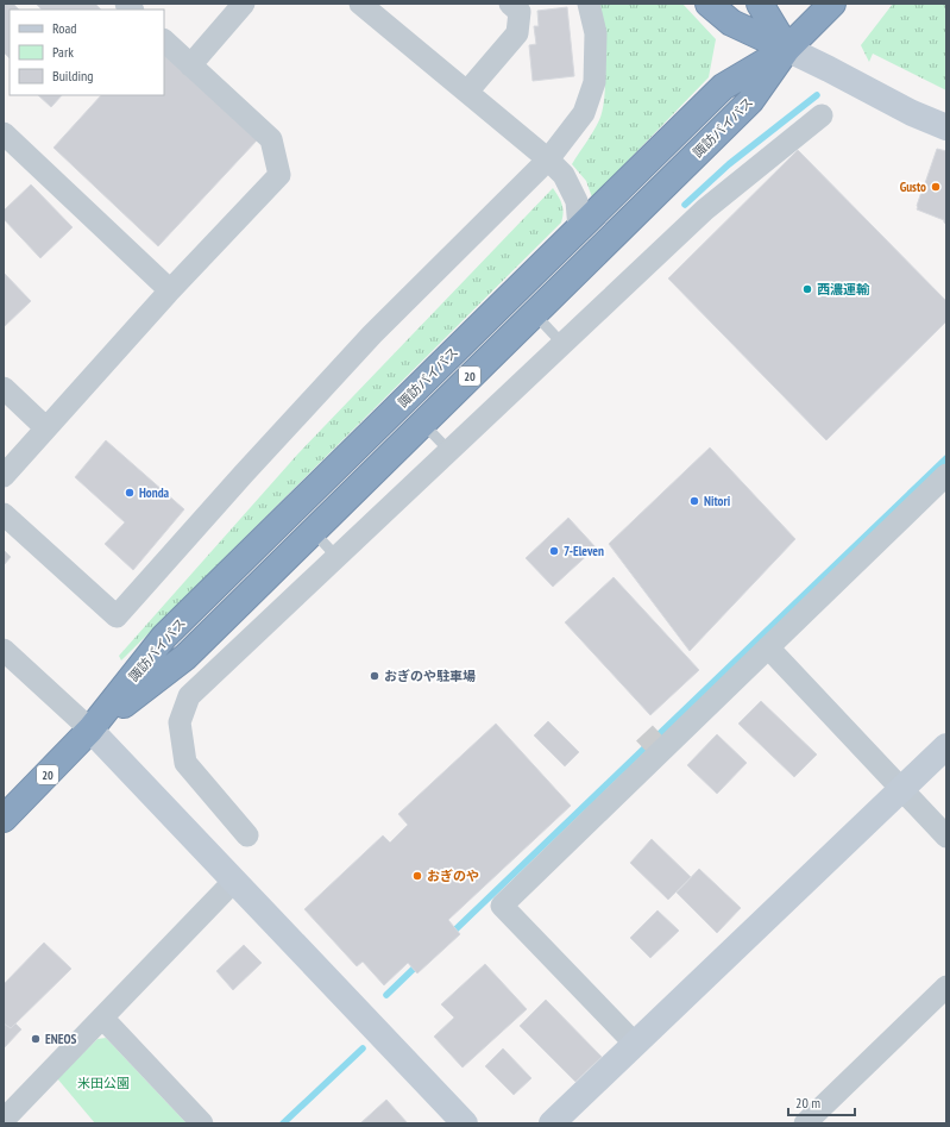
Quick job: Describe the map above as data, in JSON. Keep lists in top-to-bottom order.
{
  "streets": {
    "highway": ["諏訪バイパス", "20"]
  },
  "parks": ["米田公園"],
  "places": [
    "Gusto",
    "西濃運輸",
    "Honda",
    "Nitori",
    "7-Eleven",
    "おぎのや駐車場",
    "おぎのや",
    "ENEOS"
  ],
  "legend": ["Road", "Park", "Building"],
  "scale_bar": "20 m"
}
